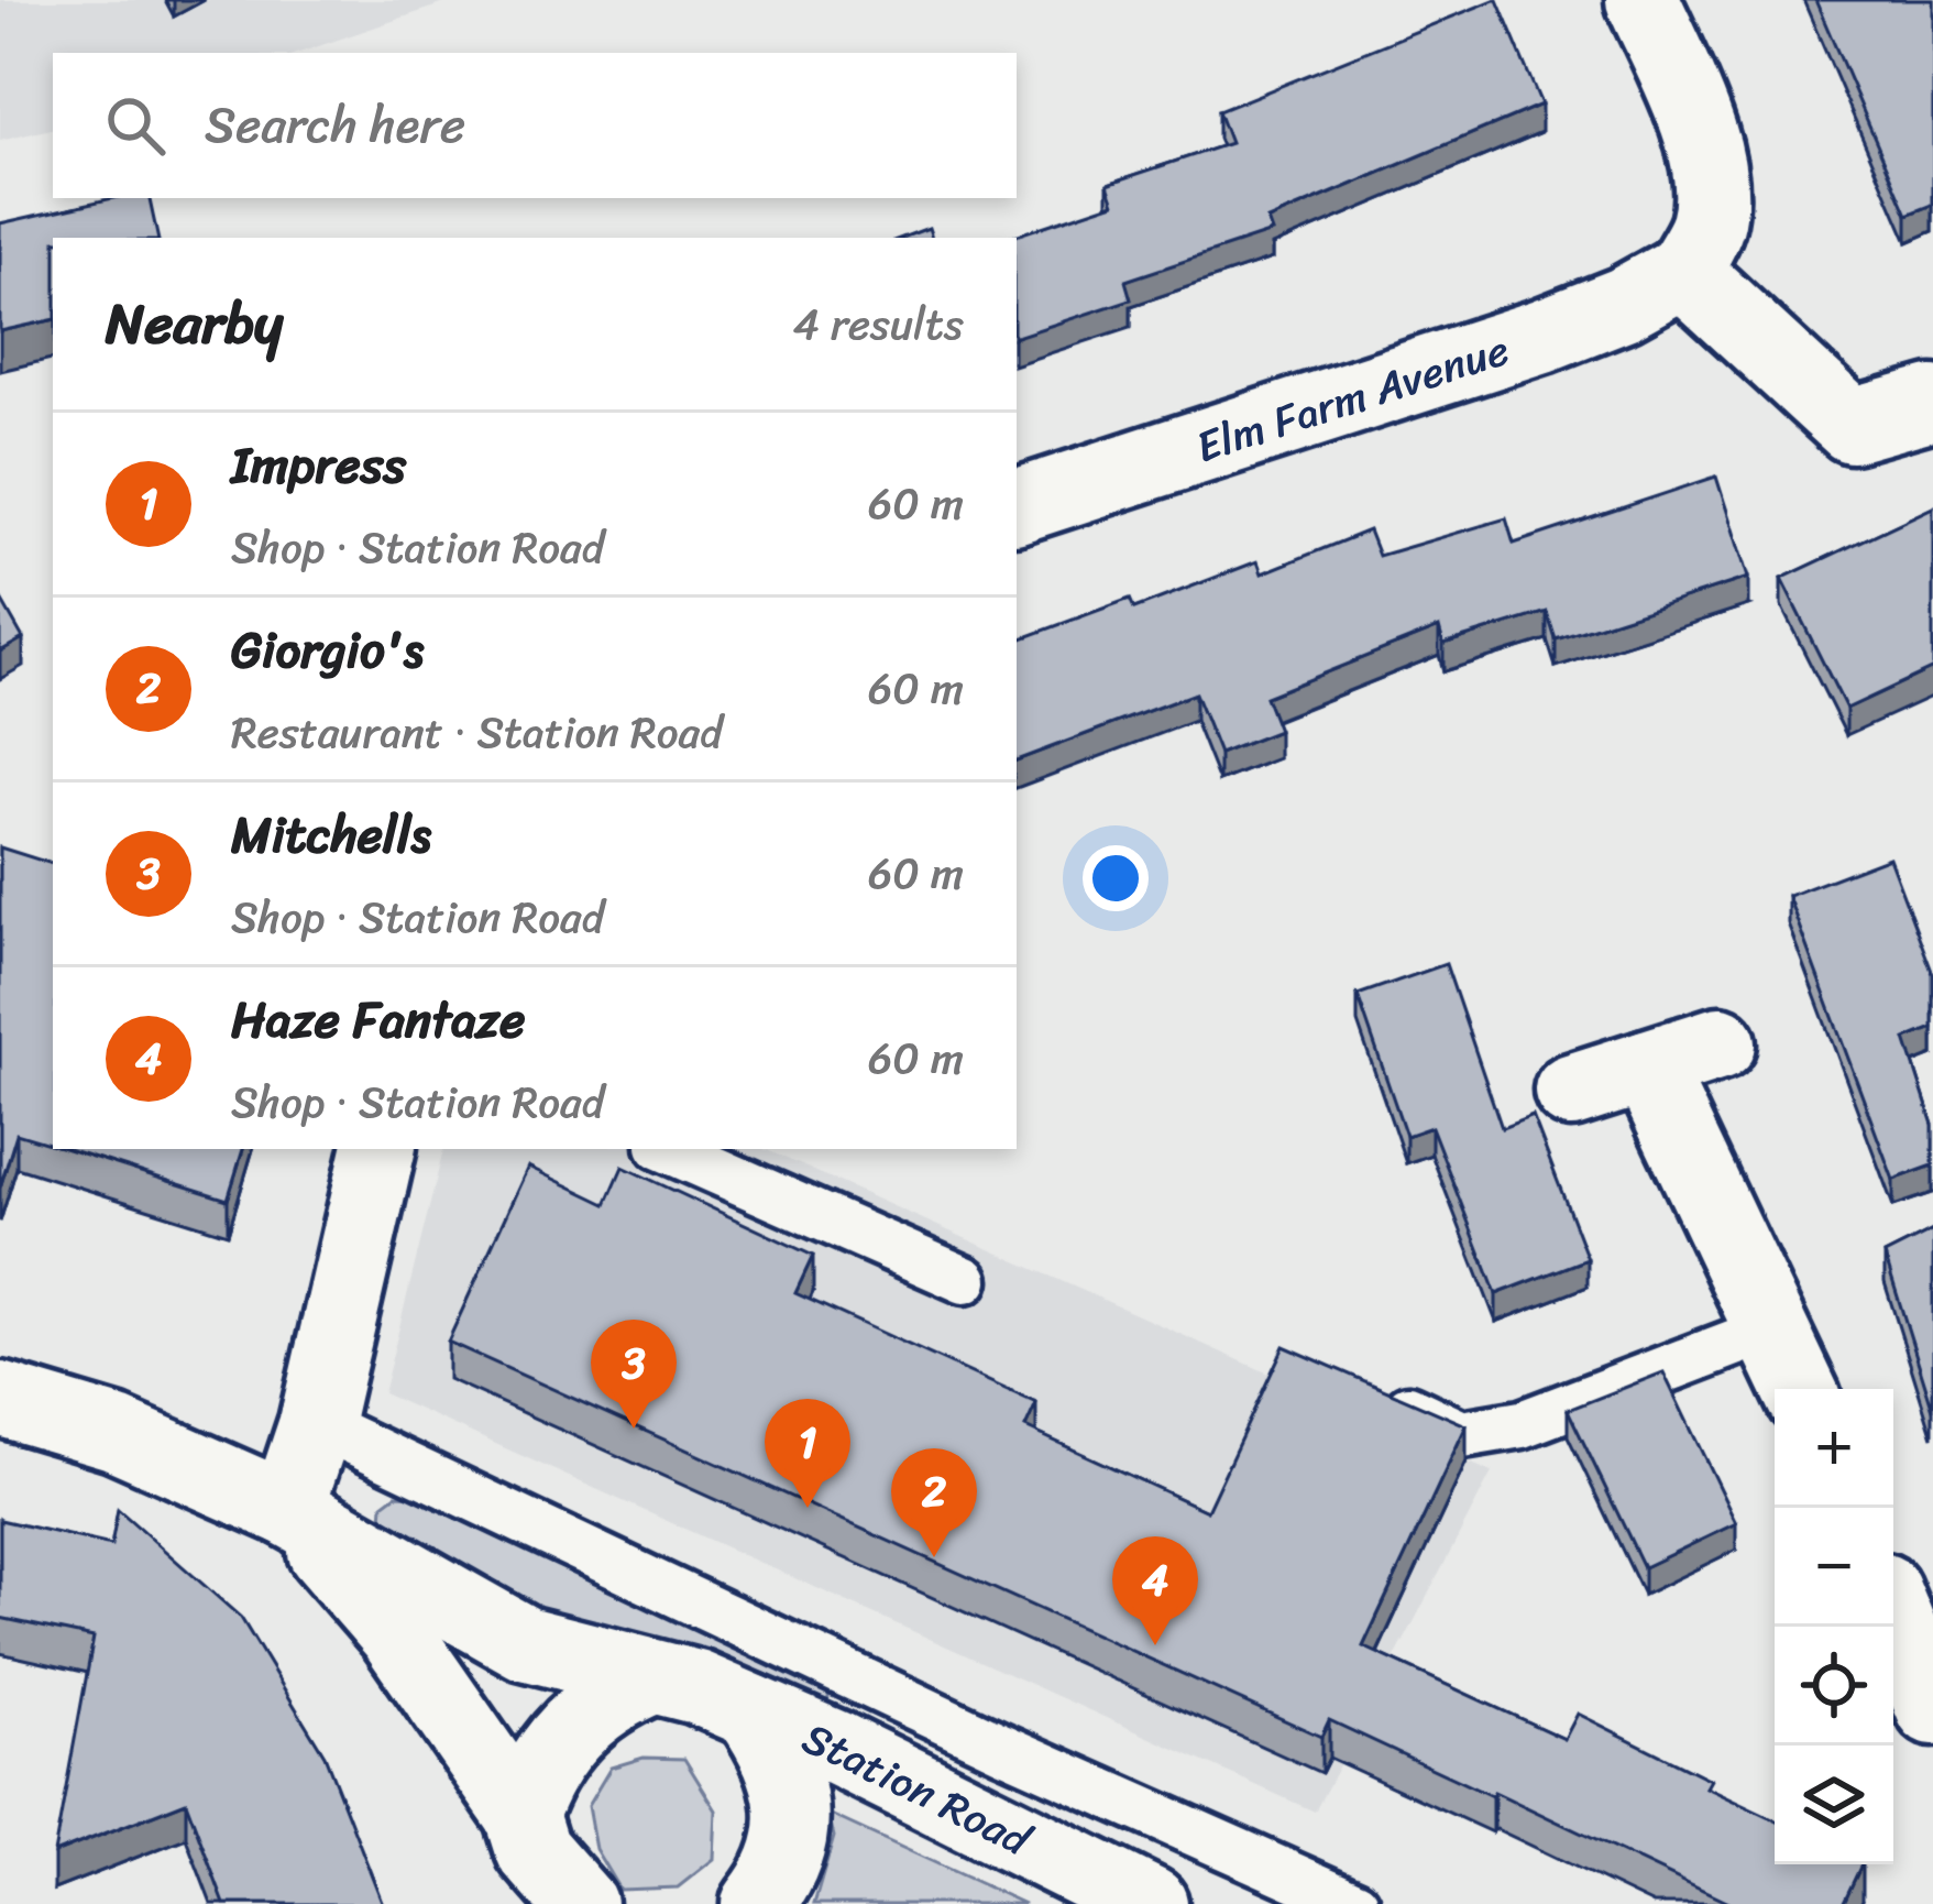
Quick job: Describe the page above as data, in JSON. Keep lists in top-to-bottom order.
{
  "streets": {
    "street": ["Elm Farm Avenue", "Station Road"]
  },
  "page": {
    "search": "Search here",
    "heading": ["Nearby", "4 results"],
    "list": [
      {
        "mark": "1",
        "name": "Impress",
        "note": "Shop · Station Road",
        "value": "60 m"
      },
      {
        "mark": "2",
        "name": "Giorgio's",
        "note": "Restaurant · Station Road",
        "value": "60 m"
      },
      {
        "mark": "3",
        "name": "Mitchells",
        "note": "Shop · Station Road",
        "value": "60 m"
      },
      {
        "mark": "4",
        "name": "Haze Fantaze",
        "note": "Shop · Station Road",
        "value": "60 m"
      }
    ],
    "pins": [
      "3",
      "1",
      "2",
      "4"
    ],
    "map_buttons": ["+", "−"]
  }
}
